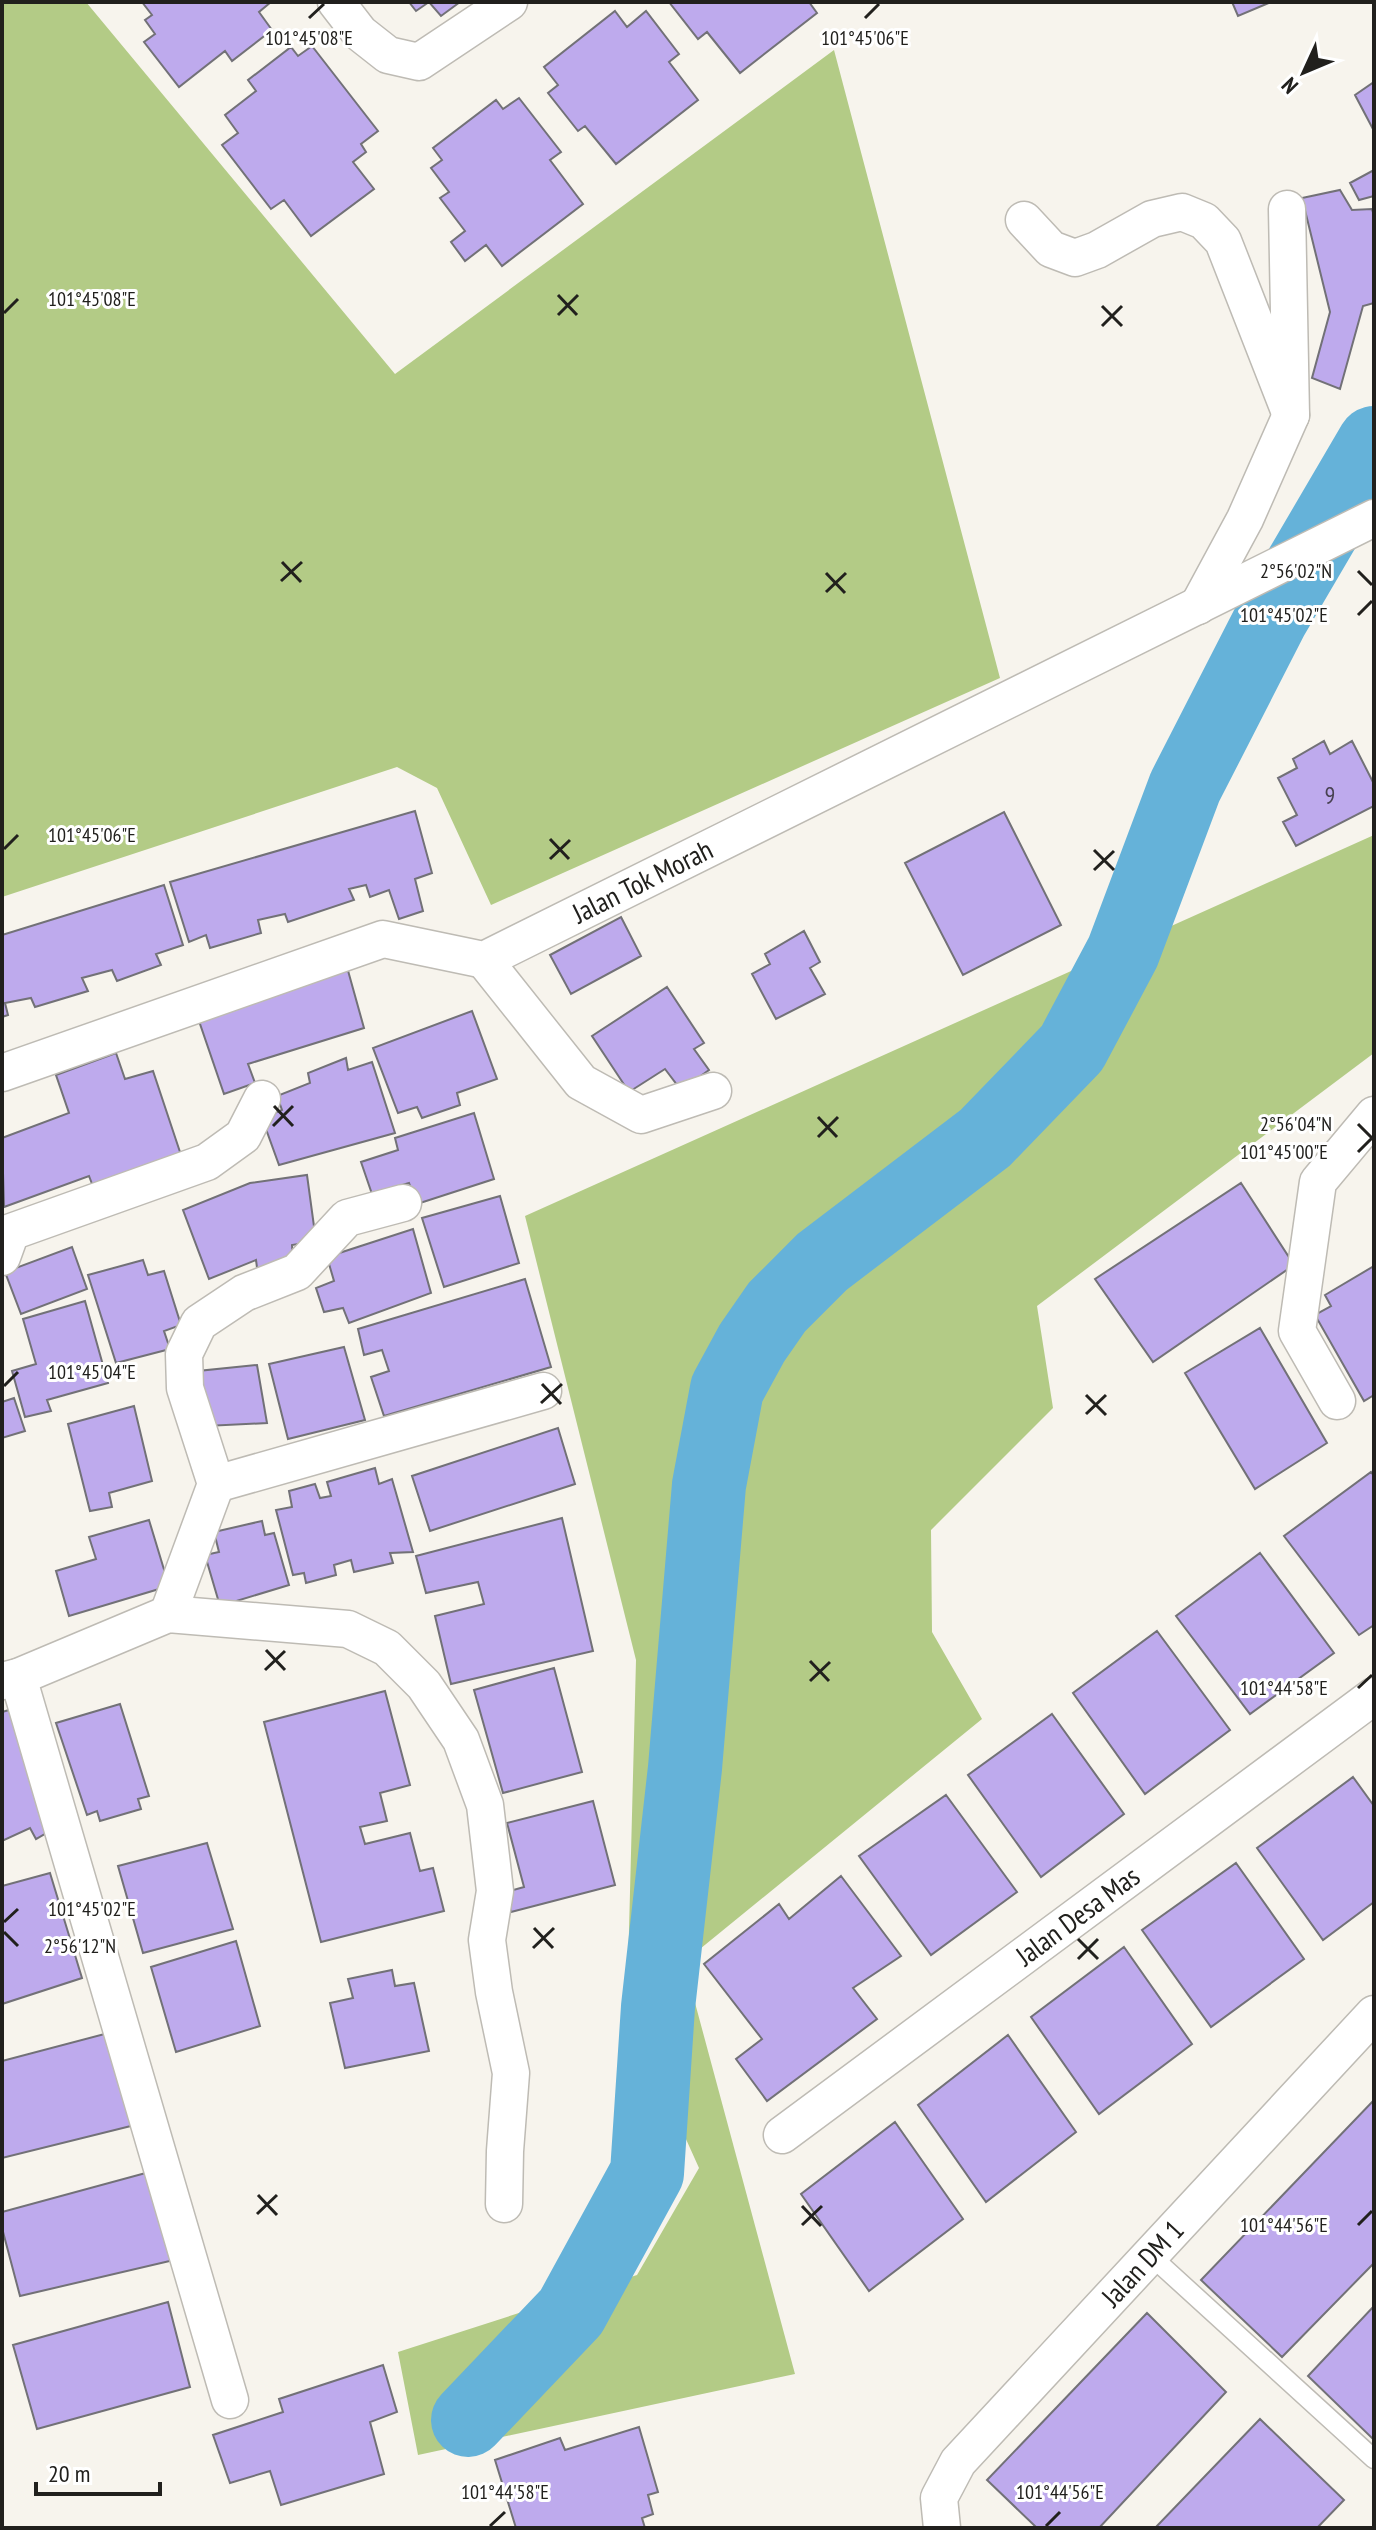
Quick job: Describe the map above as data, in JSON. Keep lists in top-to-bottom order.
{
  "streets": {
    "street": ["Jalan Tok Morah", "Jalan Desa Mas", "Jalan DM 1"]
  },
  "house_numbers": ["9"],
  "scale_bar": "20 m",
  "north": "bottom left",
  "coordinates": [
    "101°45'08\"E",
    "101°45'06\"E",
    "2°56'02\"N",
    "101°45'02\"E",
    "2°56'04\"N",
    "101°45'00\"E",
    "101°45'04\"E",
    "101°44'58\"E",
    "2°56'12\"N",
    "101°44'56\"E"
  ]
}
